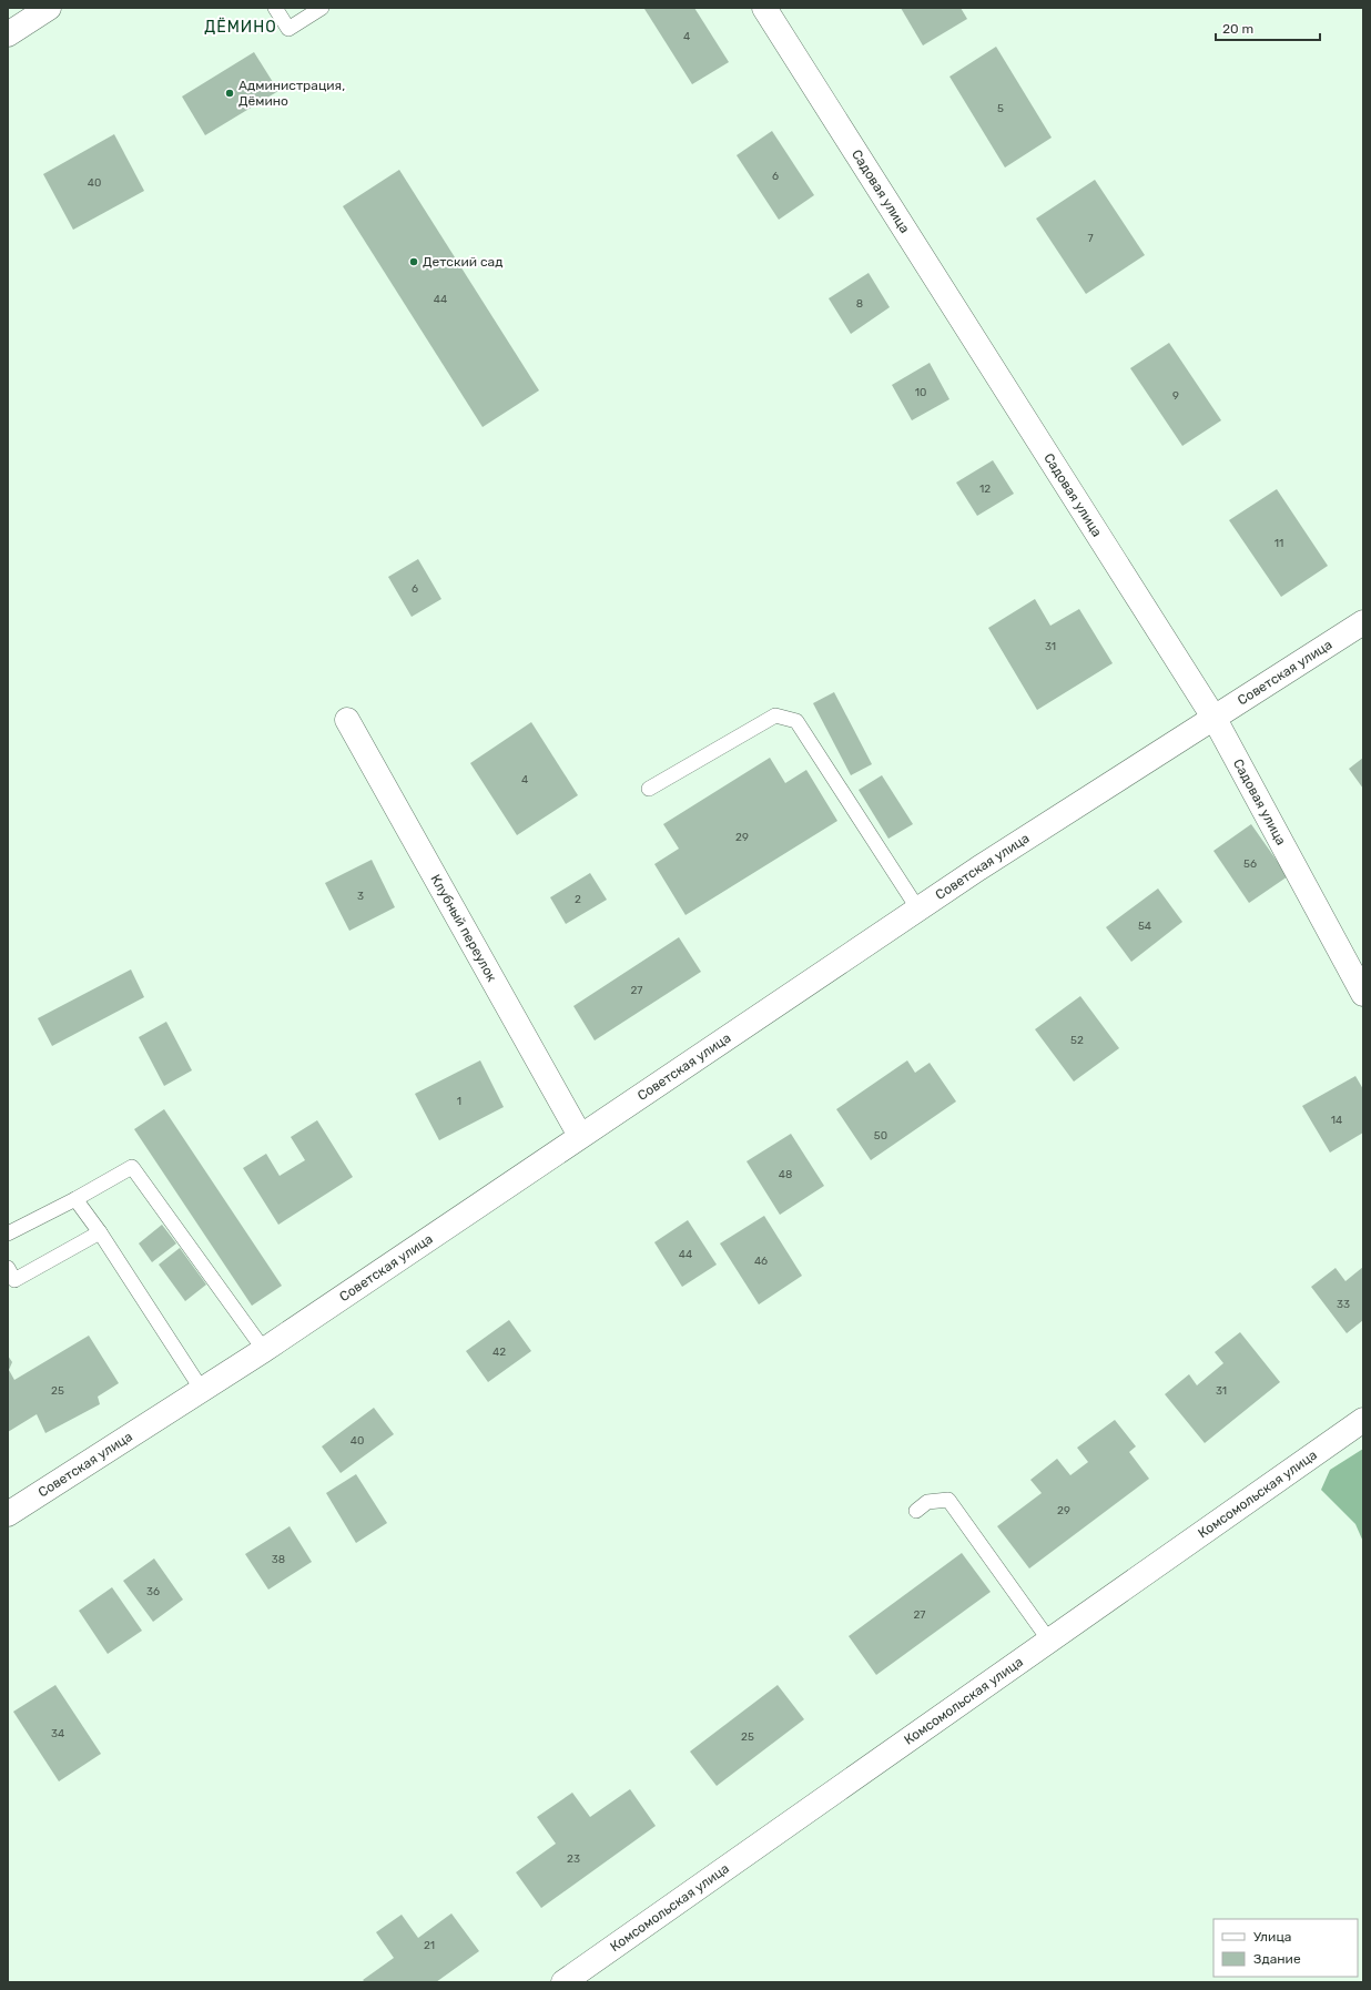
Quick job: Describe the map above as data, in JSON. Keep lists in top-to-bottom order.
{
  "streets": {
    "street": [
      "Садовая улица",
      "Советская улица",
      "Клубный переулок",
      "Комсомольская улица"
    ]
  },
  "crossings": [
    ["Садовая улица", "Советская улица"],
    ["Советская улица", "Клубный переулок"]
  ],
  "districts": ["ДЁМИНО"],
  "places": ["Администрация, Дёмино", "Детский сад"],
  "house_numbers": [
    "4",
    "5",
    "6",
    "40",
    "7",
    "44",
    "8",
    "10",
    "9",
    "12",
    "11",
    "6",
    "31",
    "4",
    "29",
    "56",
    "3",
    "2",
    "54",
    "27",
    "52",
    "1",
    "14",
    "50",
    "48",
    "44",
    "46",
    "33",
    "42",
    "25",
    "31",
    "40",
    "29",
    "38",
    "36",
    "27",
    "34",
    "25",
    "23",
    "21"
  ],
  "legend": ["Улица", "Здание"],
  "scale_bar": "20 m"
}
